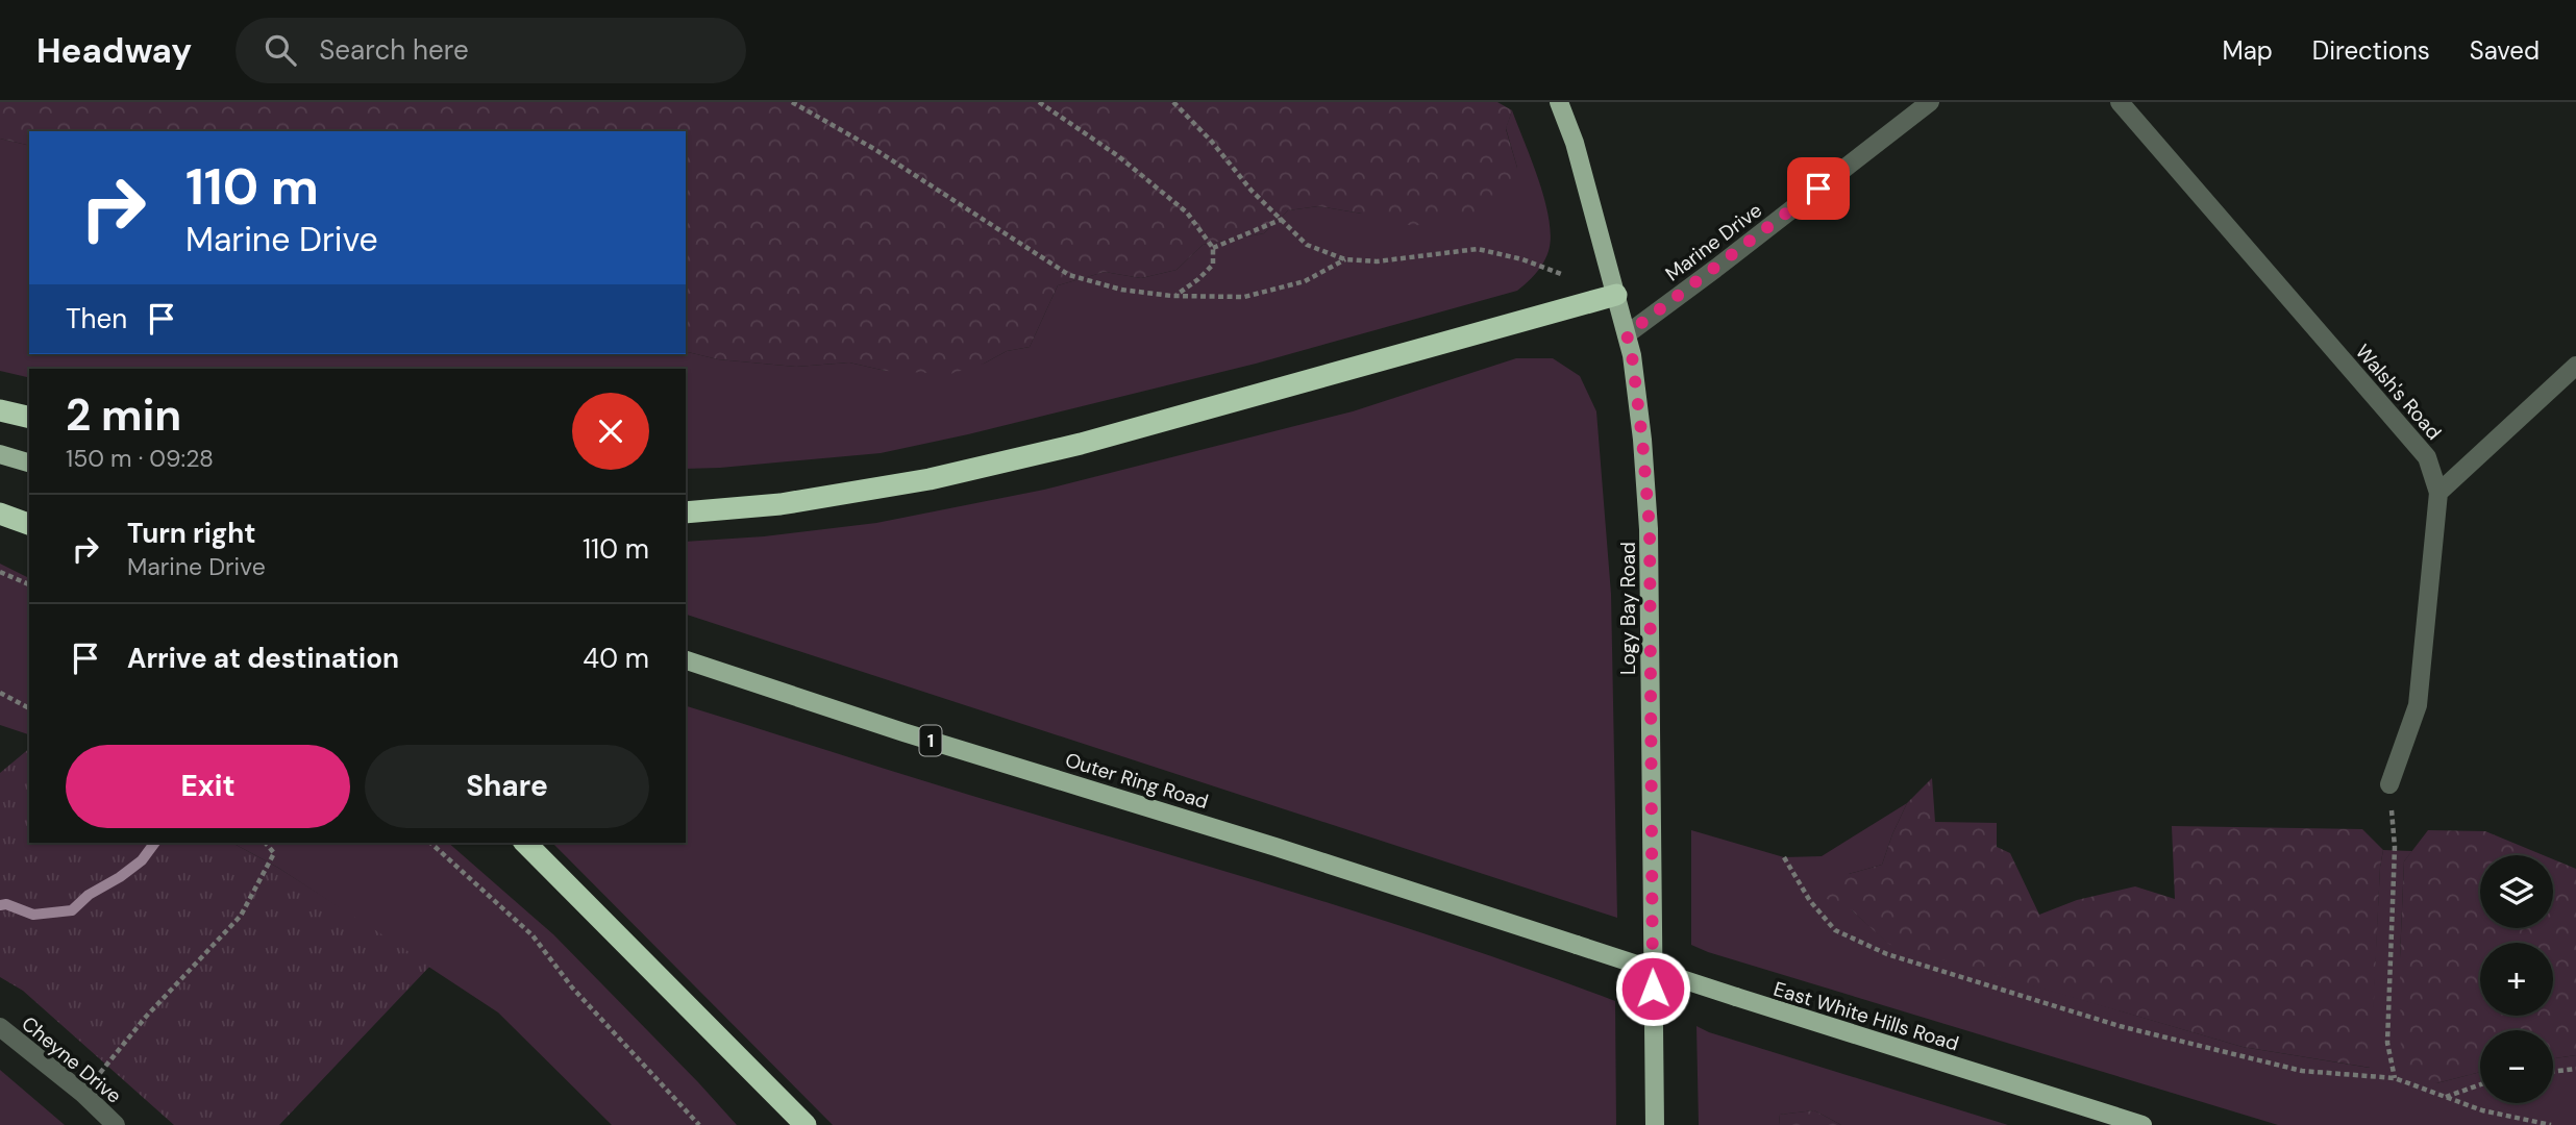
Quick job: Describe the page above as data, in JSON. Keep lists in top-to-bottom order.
{
  "streets": {
    "main road": [
      "Logy Bay Road",
      "1",
      "Outer Ring Road",
      "East White Hills Road"
    ],
    "street": ["Marine Drive", "Walsh's Road", "Cheyne Drive"]
  },
  "crossings": [
    ["Marine Drive", "Logy Bay Road"],
    ["Outer Ring Road", "East White Hills Road"]
  ],
  "page": {
    "header": "Headway",
    "search": "Search here",
    "nav": ["Map", "Directions", "Saved"],
    "turn": ["110 m", "Marine Drive"],
    "then": "Then",
    "heading": ["2 min", "150 m · 09:28"],
    "list": [
      {
        "name": "Turn right",
        "note": "Marine Drive",
        "value": "110 m"
      },
      {
        "name": "Arrive at destination",
        "value": "40 m"
      }
    ],
    "buttons": ["Exit", "Share"],
    "map_buttons": ["+", "−"]
  }
}
